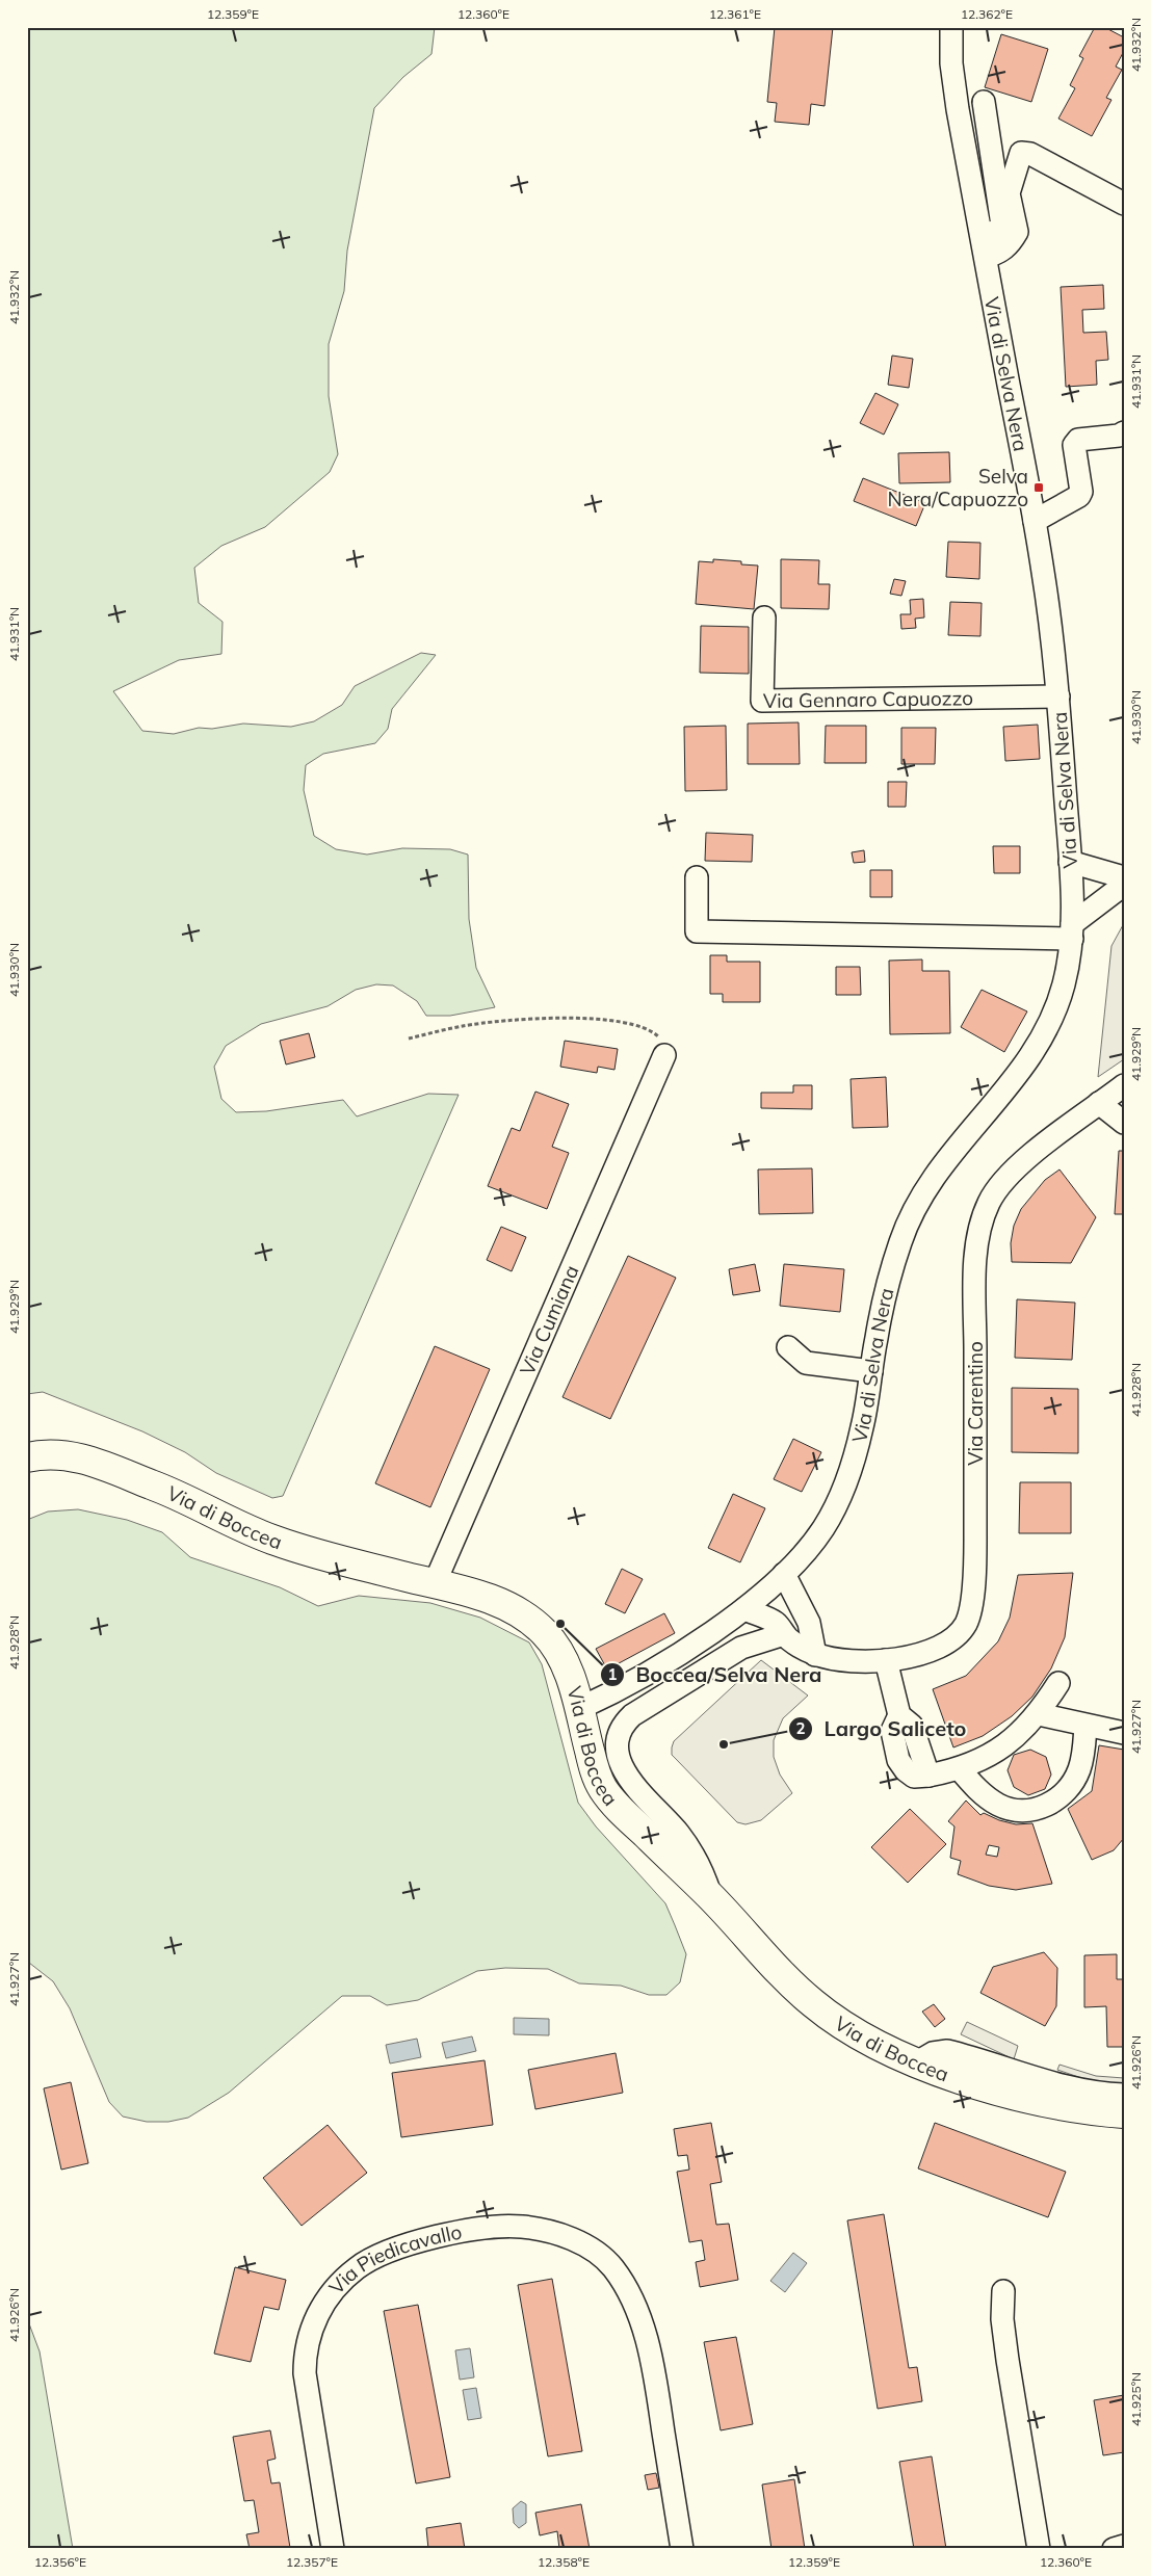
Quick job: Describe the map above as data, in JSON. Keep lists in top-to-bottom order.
{
  "streets": {
    "main road": ["Via di Boccea"],
    "street": [
      "Via di Selva Nera",
      "Via Gennaro Capuozzo",
      "Via Cumiana",
      "Via Carentino",
      "Via Piedicavallo"
    ]
  },
  "crossings": [
    ["Via di Selva Nera", "Via Gennaro Capuozzo"],
    ["Via di Selva Nera", "Via Carentino"],
    ["Via di Selva Nera", "Via di Boccea"],
    ["Via Cumiana", "Via di Boccea"]
  ],
  "places": {
    "transit": ["Selva Nera/Capuozzo"],
    "other": ["Boccea/Selva Nera", "Largo Saliceto"]
  },
  "coordinates": [
    "12.359°E",
    "12.360°E",
    "12.361°E",
    "12.362°E",
    "41.932°N",
    "41.931°N",
    "41.930°N",
    "41.929°N",
    "41.928°N",
    "41.927°N",
    "41.926°N",
    "41.925°N",
    "12.356°E",
    "12.357°E",
    "12.358°E"
  ]
}
